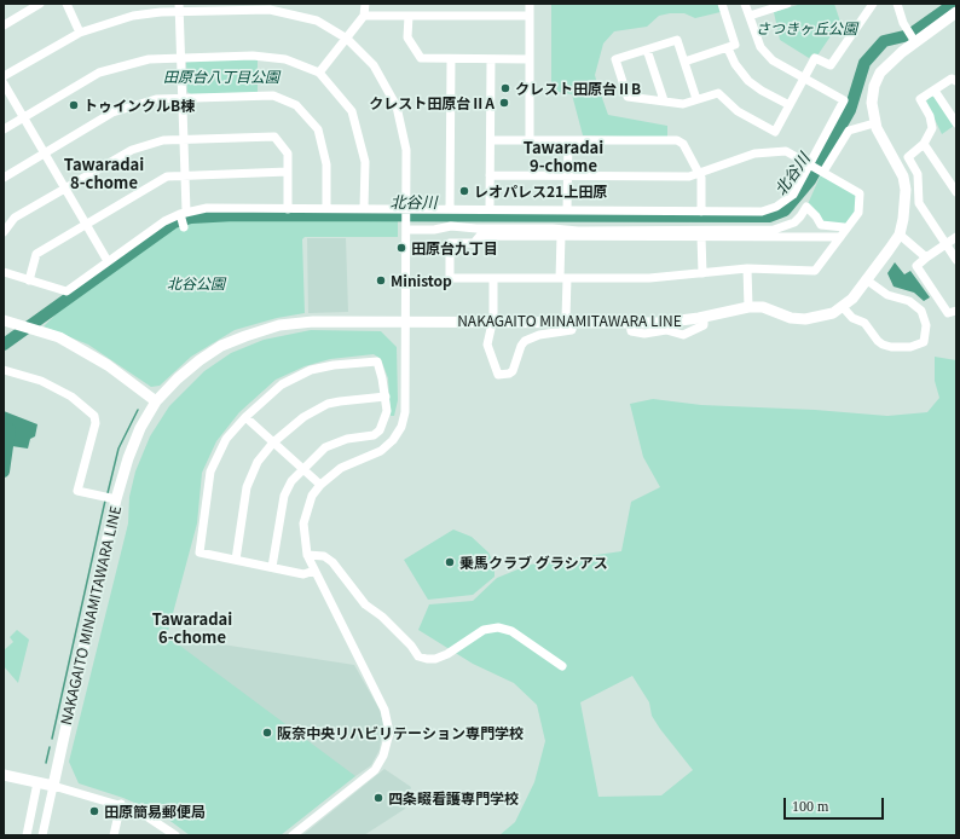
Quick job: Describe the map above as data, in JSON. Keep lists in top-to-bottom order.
{
  "streets": {
    "main road": ["NAKAGAITO MINAMITAWARA LINE"]
  },
  "districts": ["Tawaradai 9-chome", "Tawaradai 8-chome", "Tawaradai 6-chome"],
  "water": ["北谷川"],
  "parks": ["さつきヶ丘公園", "田原台八丁目公園", "北谷公園"],
  "places": [
    "クレスト田原台ⅡB",
    "クレスト田原台ⅡA",
    "トゥインクルB棟",
    "レオパレス21上田原",
    "田原台九丁目",
    "Ministop",
    "乗馬クラブ グラシアス",
    "阪奈中央リハビリテーション専門学校",
    "四条畷看護専門学校",
    "田原簡易郵便局"
  ],
  "scale_bar": "100 m"
}
